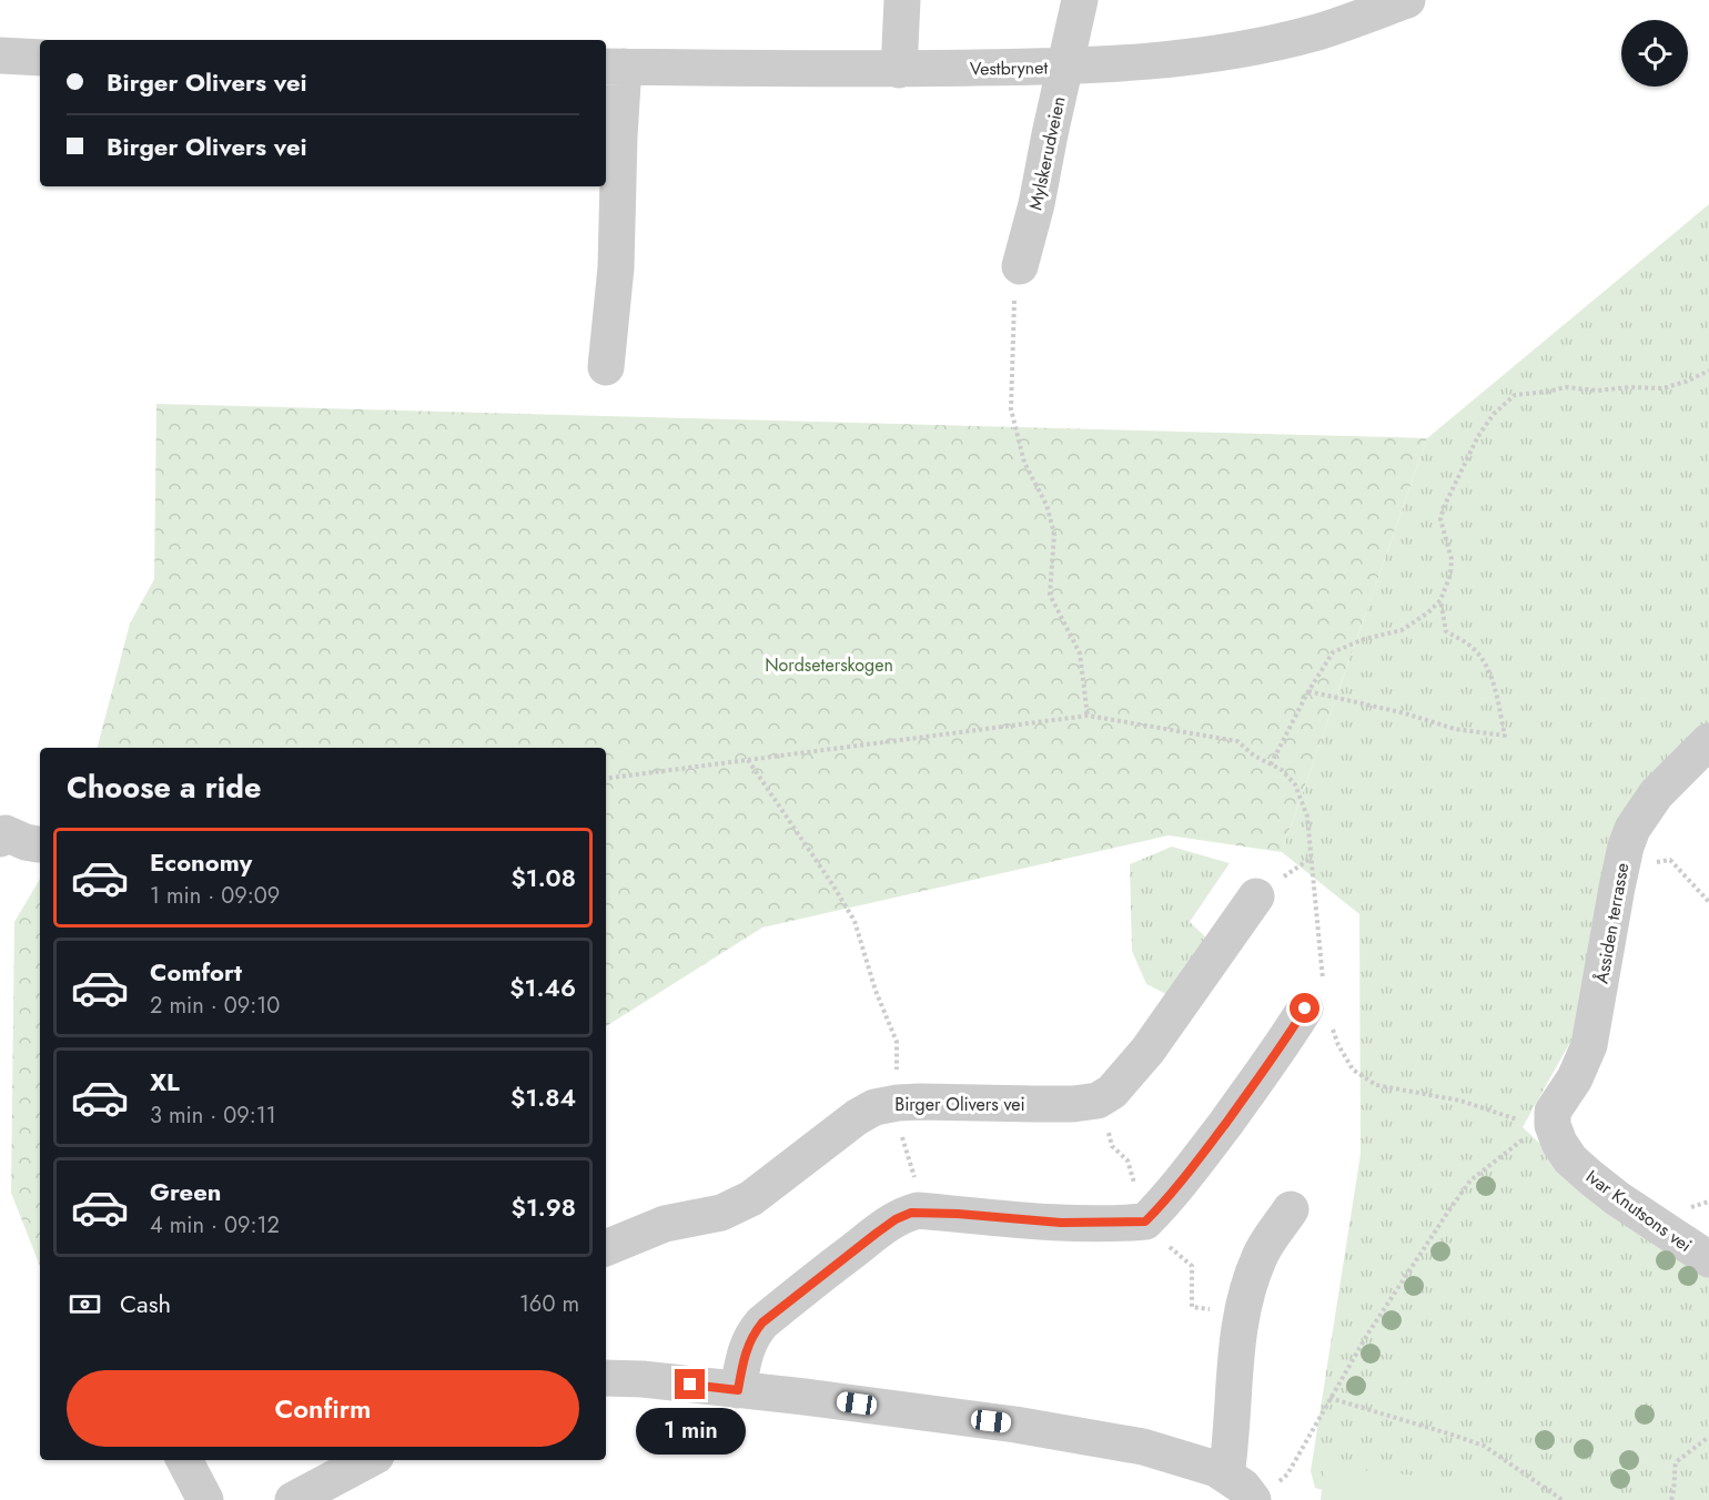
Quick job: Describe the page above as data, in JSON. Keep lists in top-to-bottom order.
{
  "streets": {
    "street": [
      "Vestbrynet",
      "Mylskerudveien",
      "Åssiden terrasse",
      "Birger Olivers vei",
      "Ivar Knutsons vei"
    ]
  },
  "crossings": [
    ["Vestbrynet", "Mylskerudveien"],
    ["Åssiden terrasse", "Ivar Knutsons vei"]
  ],
  "parks": ["Nordseterskogen"],
  "page": {
    "banner": ["Birger Olivers vei", "Birger Olivers vei"],
    "heading": "Choose a ride",
    "list": [
      {
        "name": "Economy",
        "note": "1 min · 09:09",
        "value": "$1.08"
      },
      {
        "name": "Comfort",
        "note": "2 min · 09:10",
        "value": "$1.46"
      },
      {
        "name": "XL",
        "note": "3 min · 09:11",
        "value": "$1.84"
      },
      {
        "name": "Green",
        "note": "4 min · 09:12",
        "value": "$1.98"
      }
    ],
    "pay": ["Cash", "160 m"],
    "buttons": "Confirm",
    "bubble": "1 min"
  }
}
